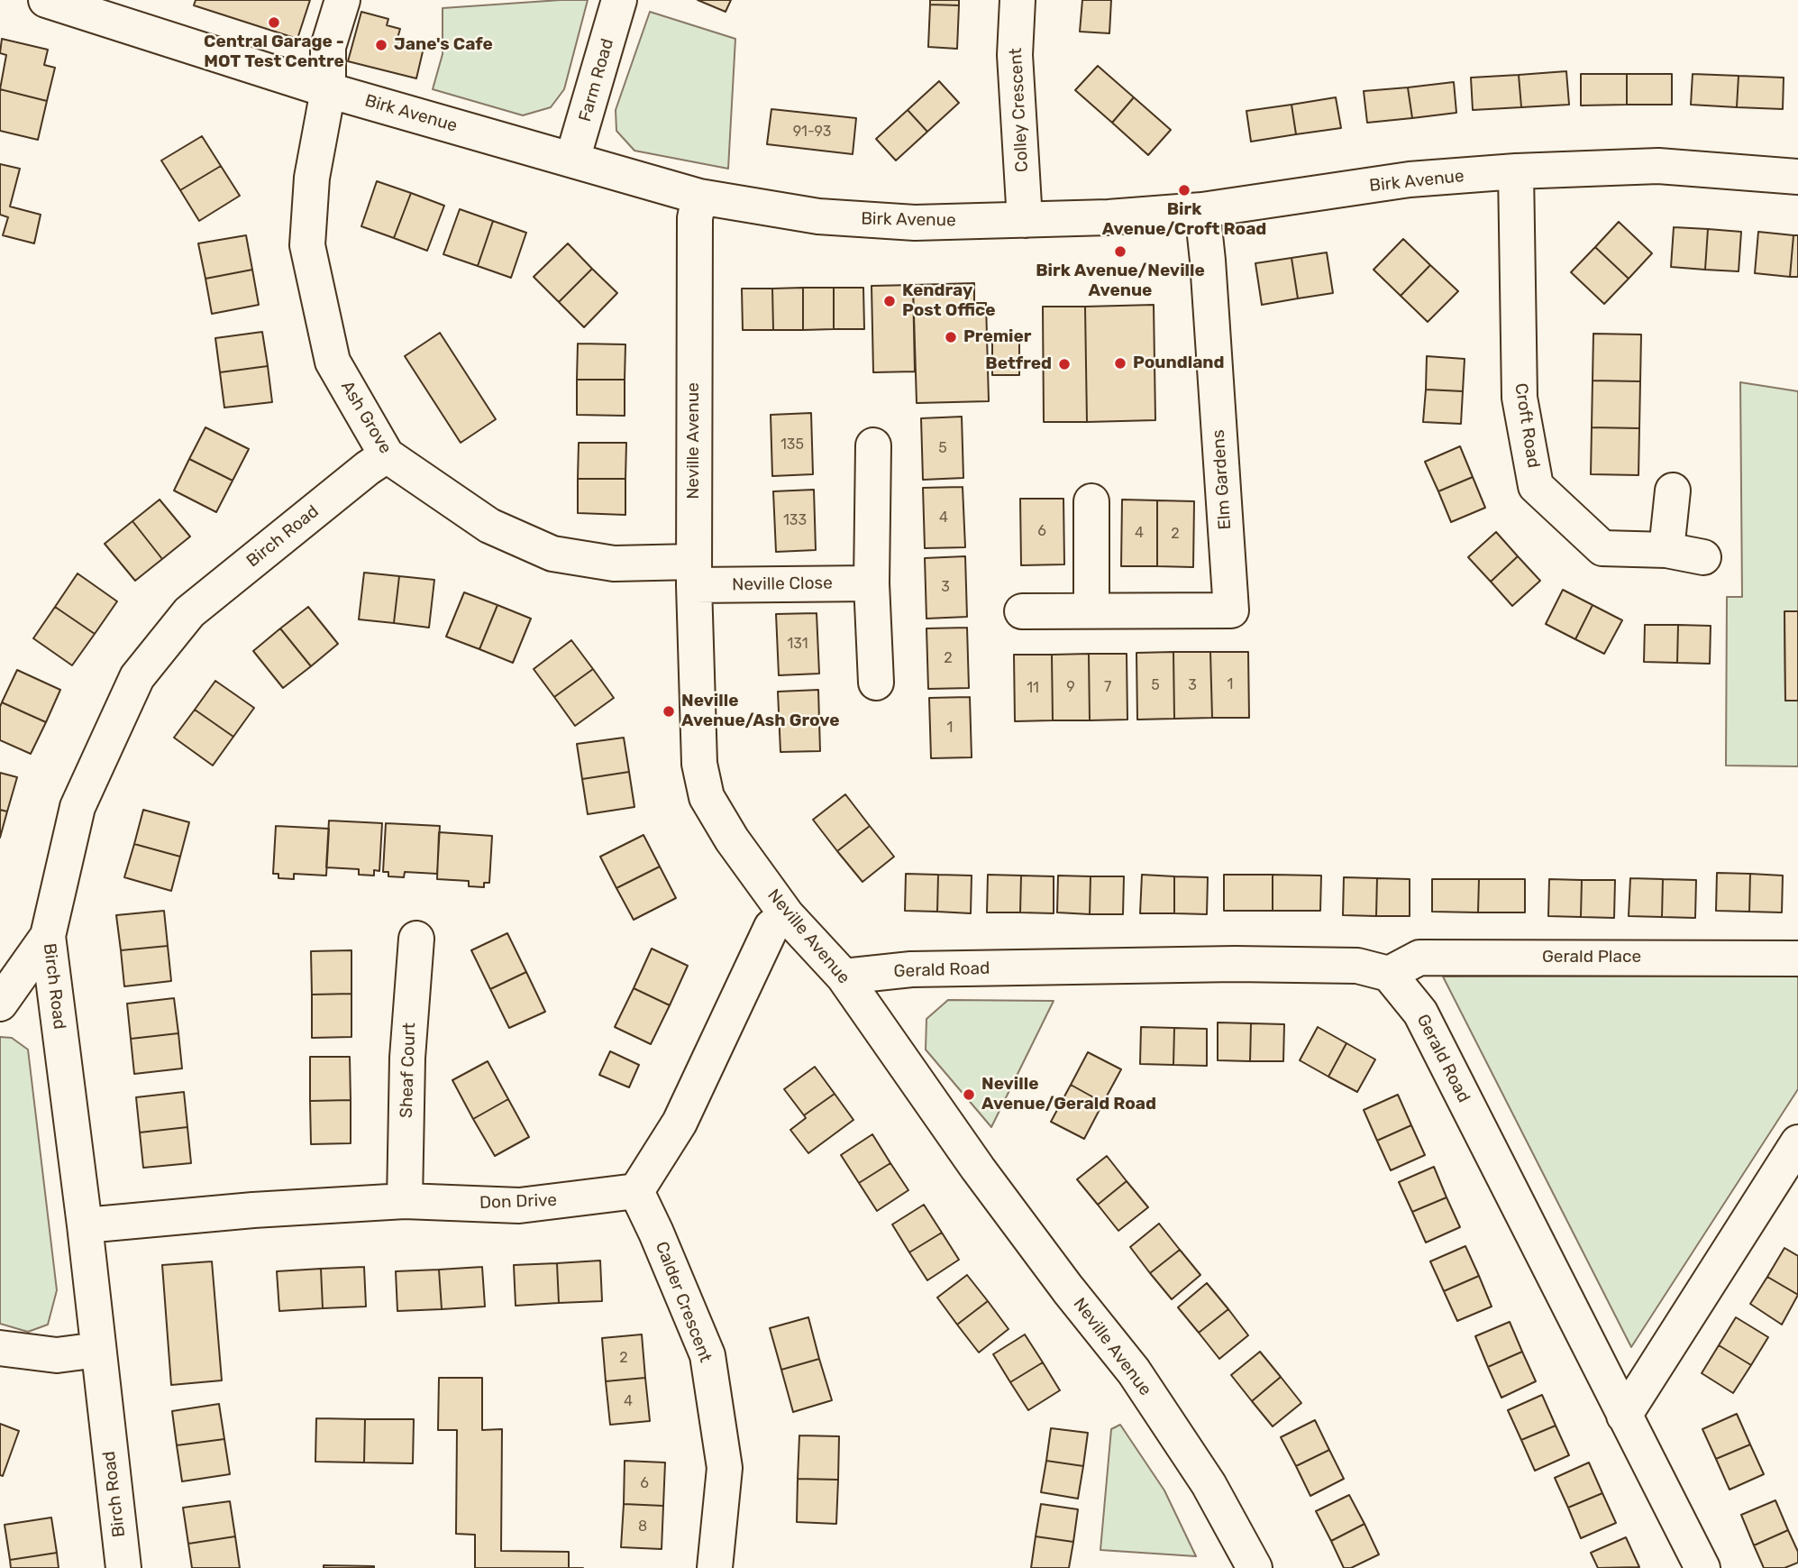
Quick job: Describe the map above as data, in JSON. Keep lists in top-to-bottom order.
{
  "streets": {
    "street": [
      "Farm Road",
      "Colley Crescent",
      "Birk Avenue",
      "Ash Grove",
      "Croft Road",
      "Neville Avenue",
      "Elm Gardens",
      "Birch Road",
      "Neville Close",
      "Gerald Place",
      "Gerald Road",
      "Sheaf Court",
      "Don Drive",
      "Calder Crescent"
    ]
  },
  "crossings": [
    ["Farm Road", "Birk Avenue"],
    ["Colley Crescent", "Birk Avenue"],
    ["Birk Avenue", "Ash Grove"],
    ["Birk Avenue", "Croft Road"],
    ["Birk Avenue", "Neville Avenue"],
    ["Birk Avenue", "Elm Gardens"],
    ["Ash Grove", "Neville Avenue"],
    ["Ash Grove", "Birch Road"],
    ["Ash Grove", "Neville Close"],
    ["Neville Avenue", "Neville Close"],
    ["Neville Avenue", "Gerald Road"],
    ["Birch Road", "Don Drive"],
    ["Gerald Place", "Gerald Road"],
    ["Sheaf Court", "Don Drive"],
    ["Don Drive", "Calder Crescent"]
  ],
  "places": [
    "Central Garage - MOT Test Centre",
    "Jane's Cafe",
    "Birk Avenue/Croft Road",
    "Birk Avenue/Neville Avenue",
    "Kendray Post Office",
    "Premier",
    "Poundland",
    "Betfred",
    "Neville Avenue/Ash Grove",
    "Neville Avenue/Gerald Road"
  ],
  "house_numbers": [
    "91-93",
    "135",
    "5",
    "4",
    "133",
    "6",
    "4",
    "2",
    "3",
    "131",
    "2",
    "1",
    "5",
    "3",
    "9",
    "7",
    "11",
    "1",
    "2",
    "4",
    "6",
    "8"
  ]
}
